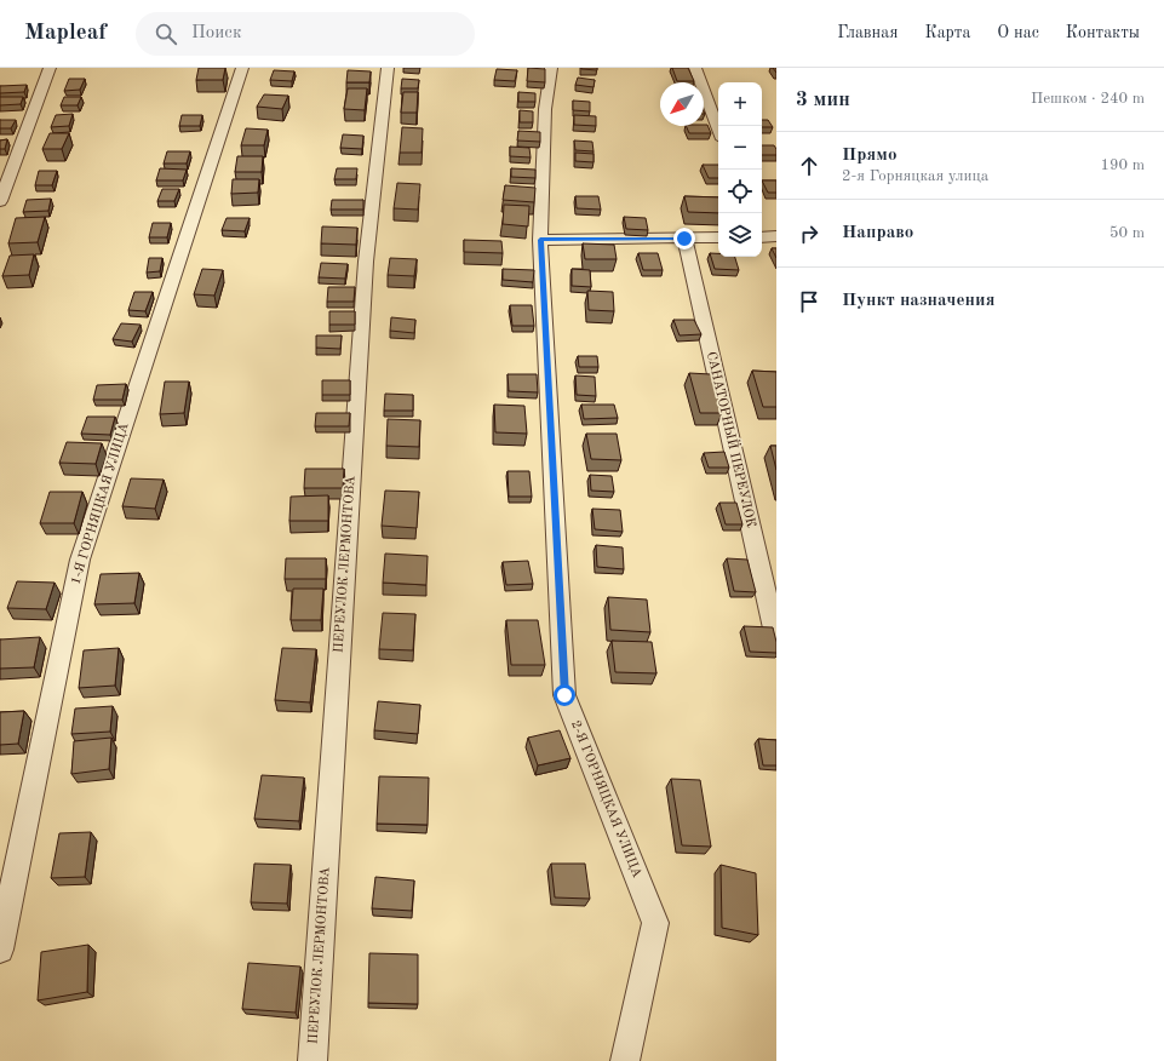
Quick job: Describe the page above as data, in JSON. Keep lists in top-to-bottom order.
{
  "streets": {
    "street": [
      "САНАТОРНЫЙ ПЕРЕУЛОК",
      "1-Я ГОРНЯЦКАЯ УЛИЦА",
      "ПЕРЕУЛОК ЛЕРМОНТОВА",
      "2-Я ГОРНЯЦКАЯ УЛИЦА"
    ]
  },
  "north": "bottom left",
  "page": {
    "header": "Mapleaf",
    "search": "Поиск",
    "nav": [
      "Главная",
      "Карта",
      "О нас",
      "Контакты"
    ],
    "heading": ["3 мин", "Пешком · 240 m"],
    "map_buttons": ["+", "−"],
    "list": [
      ["Прямо", "2-я Горняцкая улица", "190 m"],
      ["Направо", "50 m"],
      "Пункт назначения"
    ]
  }
}
